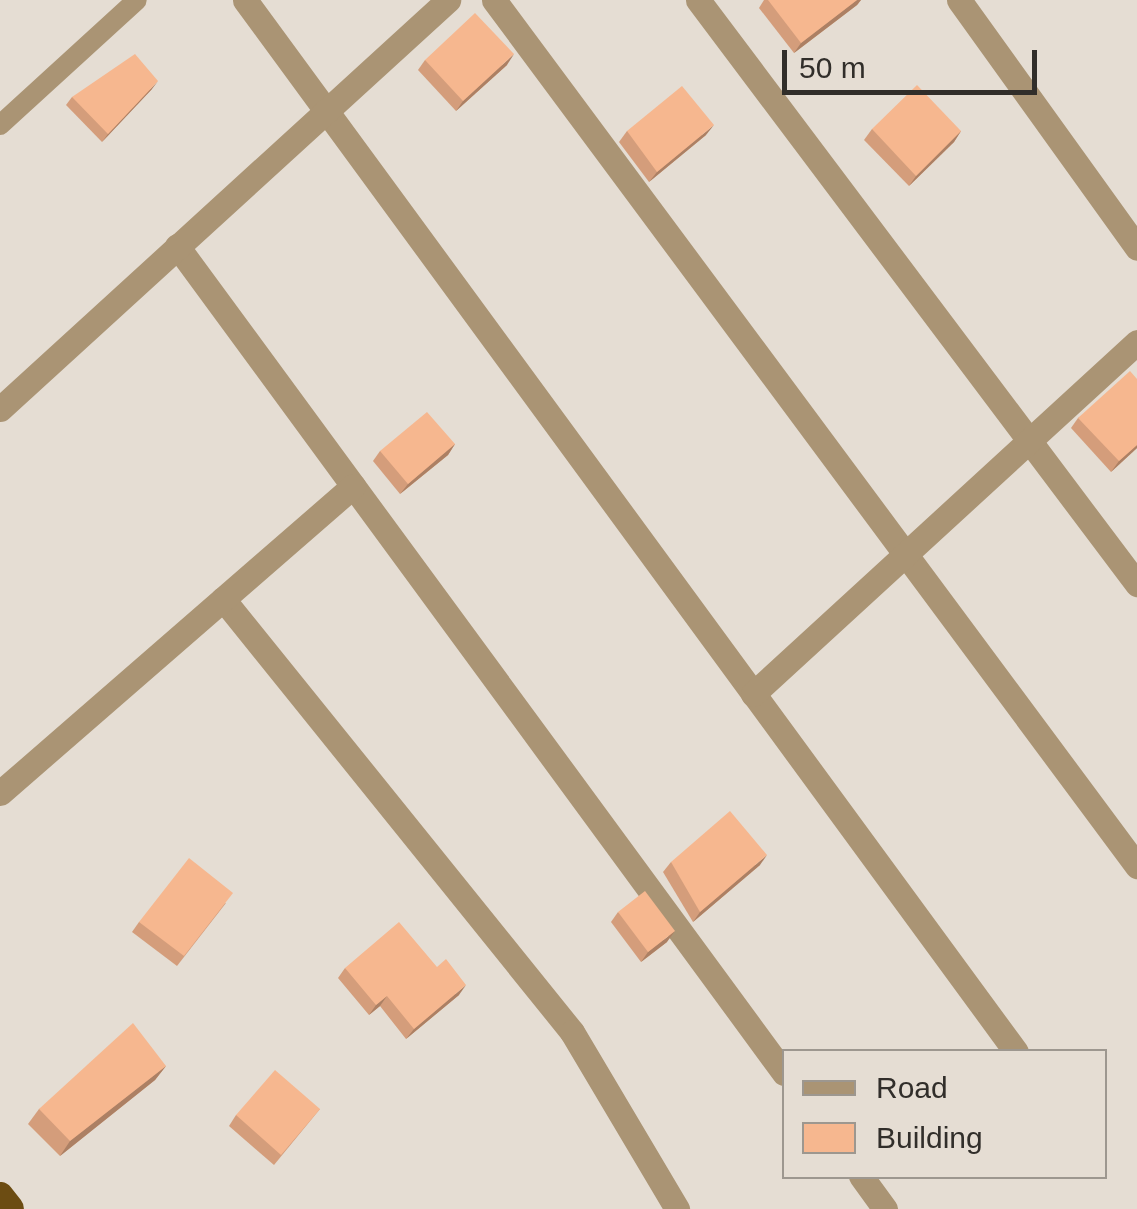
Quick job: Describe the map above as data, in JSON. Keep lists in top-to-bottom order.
{
  "legend": ["Road", "Building"],
  "scale_bar": "50 m"
}
